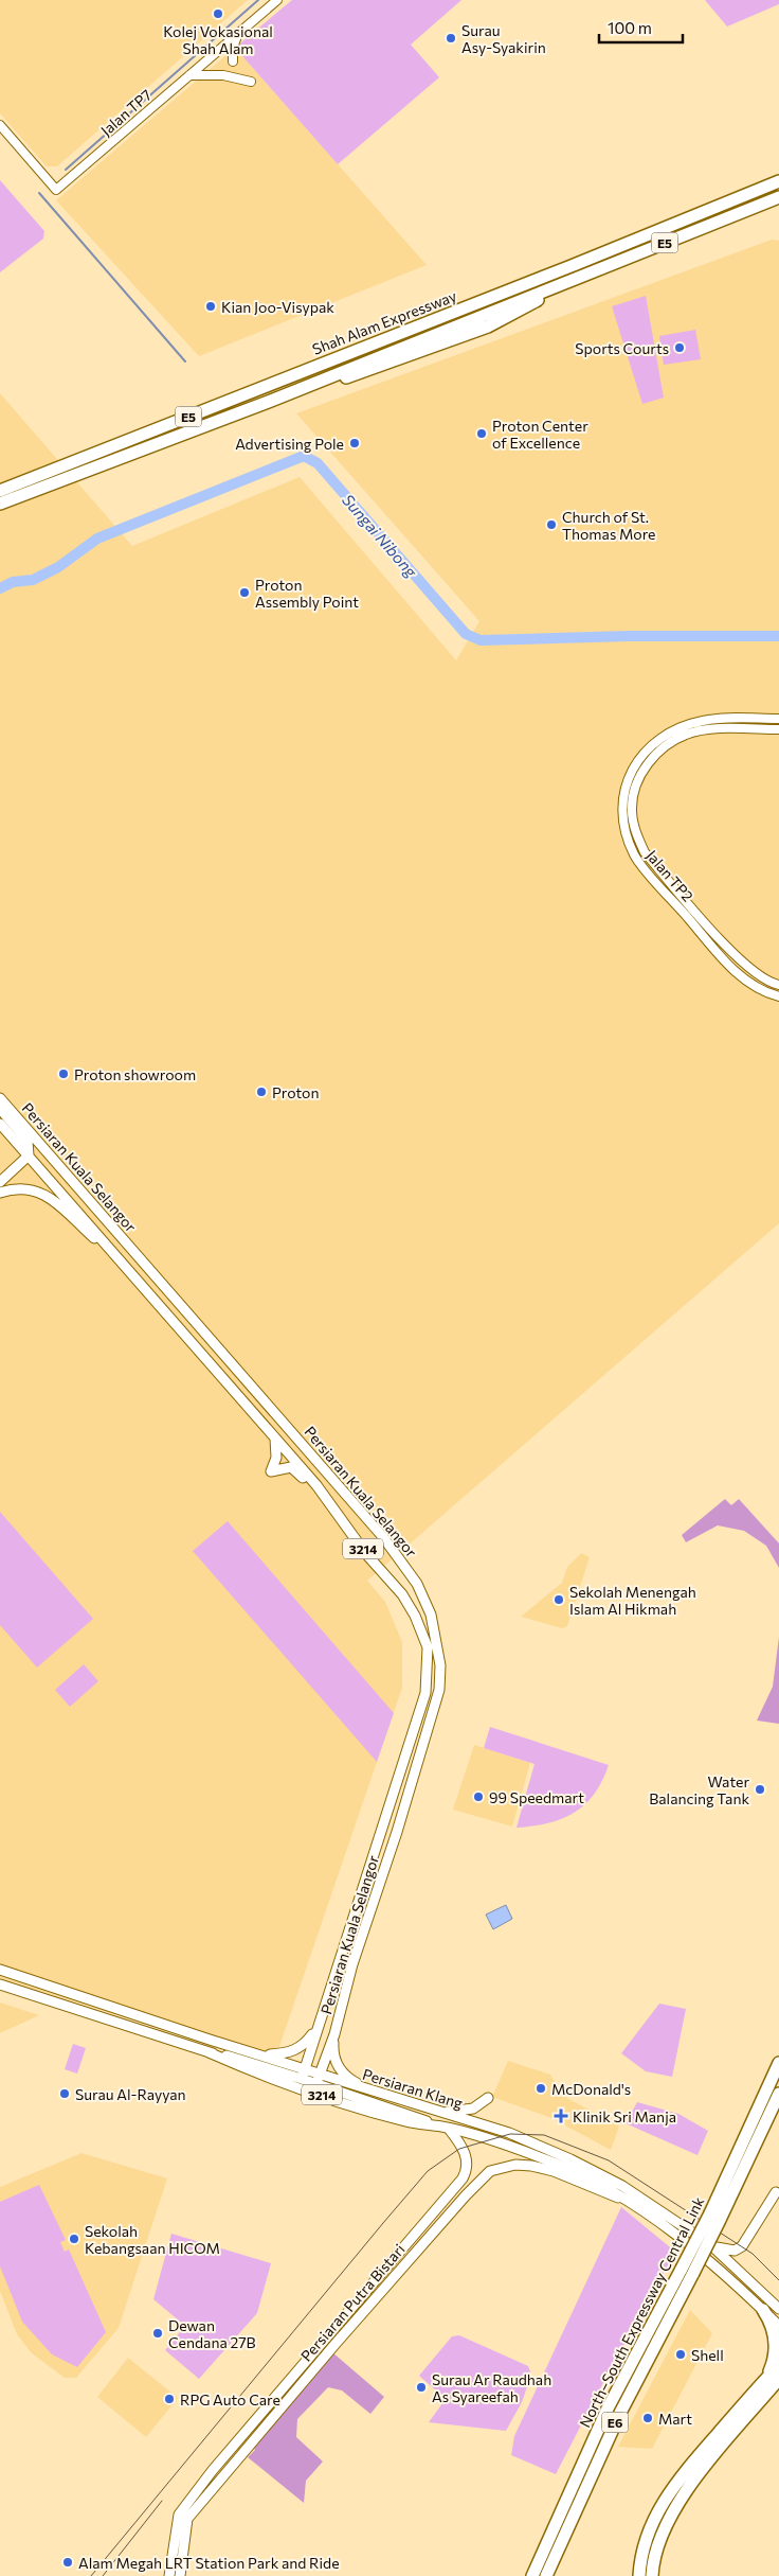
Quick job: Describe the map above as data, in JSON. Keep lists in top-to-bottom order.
{
  "streets": {
    "highway": [
      "E5",
      "Shah Alam Expressway",
      "North–South Expressway Central Link",
      "E6"
    ],
    "main road": [
      "Persiaran Kuala Selangor",
      "3214",
      "Persiaran Klang",
      "Persiaran Putra Bistari"
    ],
    "street": ["Jalan TP7", "Jalan TP2"]
  },
  "crossings": [
    ["Persiaran Kuala Selangor", "Persiaran Klang"],
    ["Persiaran Klang", "Persiaran Putra Bistari"]
  ],
  "water": ["Sungai Nibong"],
  "places": {
    "other": [
      "Kolej Vokasional Shah Alam",
      "Surau Asy-Syakirin",
      "Kian Joo-Visypak",
      "Sports Courts",
      "Proton Center of Excellence",
      "Advertising Pole",
      "Church of St. Thomas More",
      "Proton Assembly Point",
      "Proton showroom",
      "Proton",
      "Sekolah Menengah Islam Al Hikmah",
      "Water Balancing Tank",
      "99 Speedmart",
      "McDonald's",
      "Surau Al-Rayyan",
      "Sekolah Kebangsaan HICOM",
      "Dewan Cendana 27B",
      "Shell",
      "Surau Ar Raudhah As Syareefah",
      "RPG Auto Care",
      "Mart",
      "Alam Megah LRT Station Park and Ride"
    ],
    "health": ["Klinik Sri Manja"]
  },
  "scale_bar": "100 m"
}
